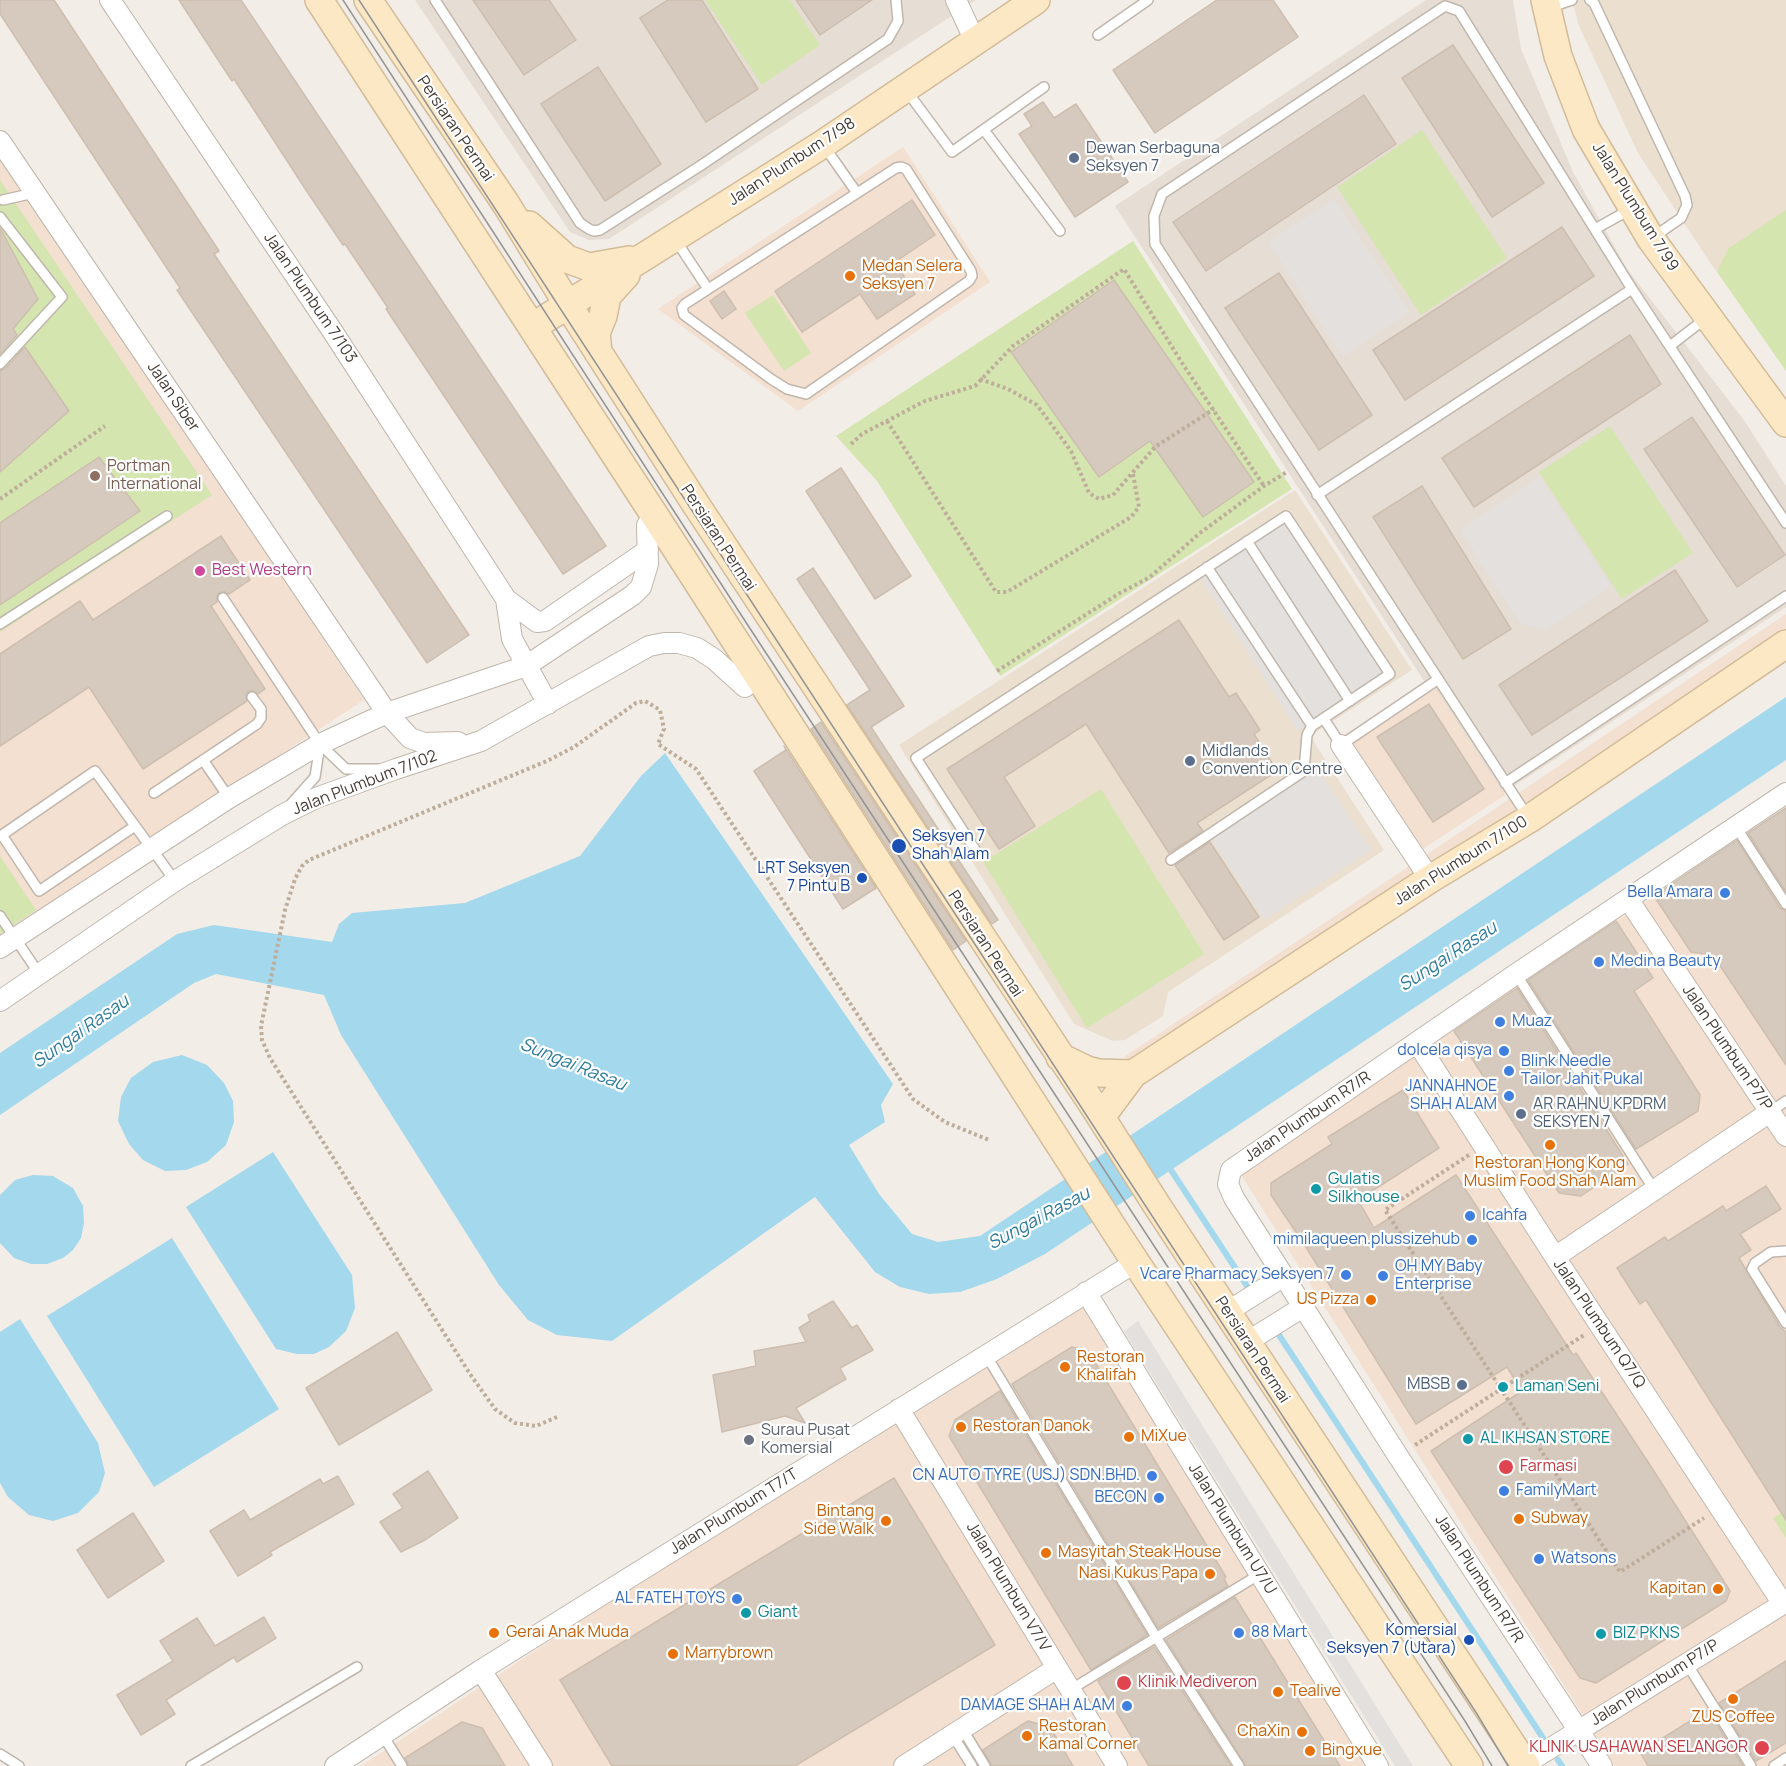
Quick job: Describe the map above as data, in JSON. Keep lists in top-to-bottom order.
{
  "streets": {
    "main road": [
      "Persiaran Permai",
      "Jalan Plumbum 7/98",
      "Jalan Plumbum 7/99",
      "Jalan Plumbum 7/100"
    ],
    "street": [
      "Jalan Plumbum 7/103",
      "Jalan Siber",
      "Jalan Plumbum 7/102",
      "Jalan Plumbum P7/P",
      "Jalan Plumbum R7/R",
      "Jalan Plumbum Q7/Q",
      "Jalan Plumbum T7/T",
      "Jalan Plumbum U7/U",
      "Jalan Plumbum V7/V"
    ]
  },
  "crossings": [
    ["Persiaran Permai", "Jalan Plumbum 7/98"],
    ["Persiaran Permai", "Jalan Plumbum 7/100"],
    ["Persiaran Permai", "Jalan Plumbum P7/P"],
    ["Jalan Siber", "Jalan Plumbum 7/102"],
    ["Jalan Plumbum P7/P", "Jalan Plumbum R7/R"],
    ["Jalan Plumbum P7/P", "Jalan Plumbum Q7/Q"],
    ["Jalan Plumbum R7/R", "Jalan Plumbum Q7/Q"],
    ["Jalan Plumbum T7/T", "Jalan Plumbum U7/U"],
    ["Jalan Plumbum T7/T", "Jalan Plumbum V7/V"]
  ],
  "water": ["Sungai Rasau"],
  "places": [
    "Dewan Serbaguna Seksyen 7",
    "Medan Selera Seksyen 7",
    "Portman International",
    "Best Western",
    "Midlands Convention Centre",
    "Seksyen 7 Shah Alam",
    "LRT Seksyen 7 Pintu B",
    "Bella Amara",
    "Medina Beauty",
    "Muaz",
    "dolcela qisya",
    "Blink Needle Tailor Jahit Pukal",
    "JANNAHNOE SHAH ALAM",
    "AR RAHNU KPDRM SEKSYEN 7",
    "Restoran Hong Kong Muslim Food Shah Alam",
    "Gulatis Silkhouse",
    "Icahfa",
    "mimilaqueen.plussizehub",
    "Vcare Pharmacy Seksyen 7",
    "OH MY Baby Enterprise",
    "US Pizza",
    "Restoran Khalifah",
    "MBSB",
    "Laman Seni",
    "Restoran Danok",
    "MiXue",
    "AL IKHSAN STORE",
    "Surau Pusat Komersial",
    "Farmasi",
    "CN AUTO TYRE (USJ) SDN.BHD.",
    "FamilyMart",
    "BECON",
    "Subway",
    "Bintang Side Walk",
    "Masyitah Steak House",
    "Watsons",
    "Nasi Kukus Papa",
    "Kapitan",
    "AL FATEH TOYS",
    "Giant",
    "Gerai Anak Muda",
    "88 Mart",
    "BIZ PKNS",
    "Komersial Seksyen 7 (Utara)",
    "Marrybrown",
    "Klinik Mediveron",
    "Tealive",
    "ZUS Coffee",
    "DAMAGE SHAH ALAM",
    "ChaXin",
    "Restoran Kamal Corner",
    "KLINIK USAHAWAN SELANGOR",
    "Bingxue"
  ]
}
